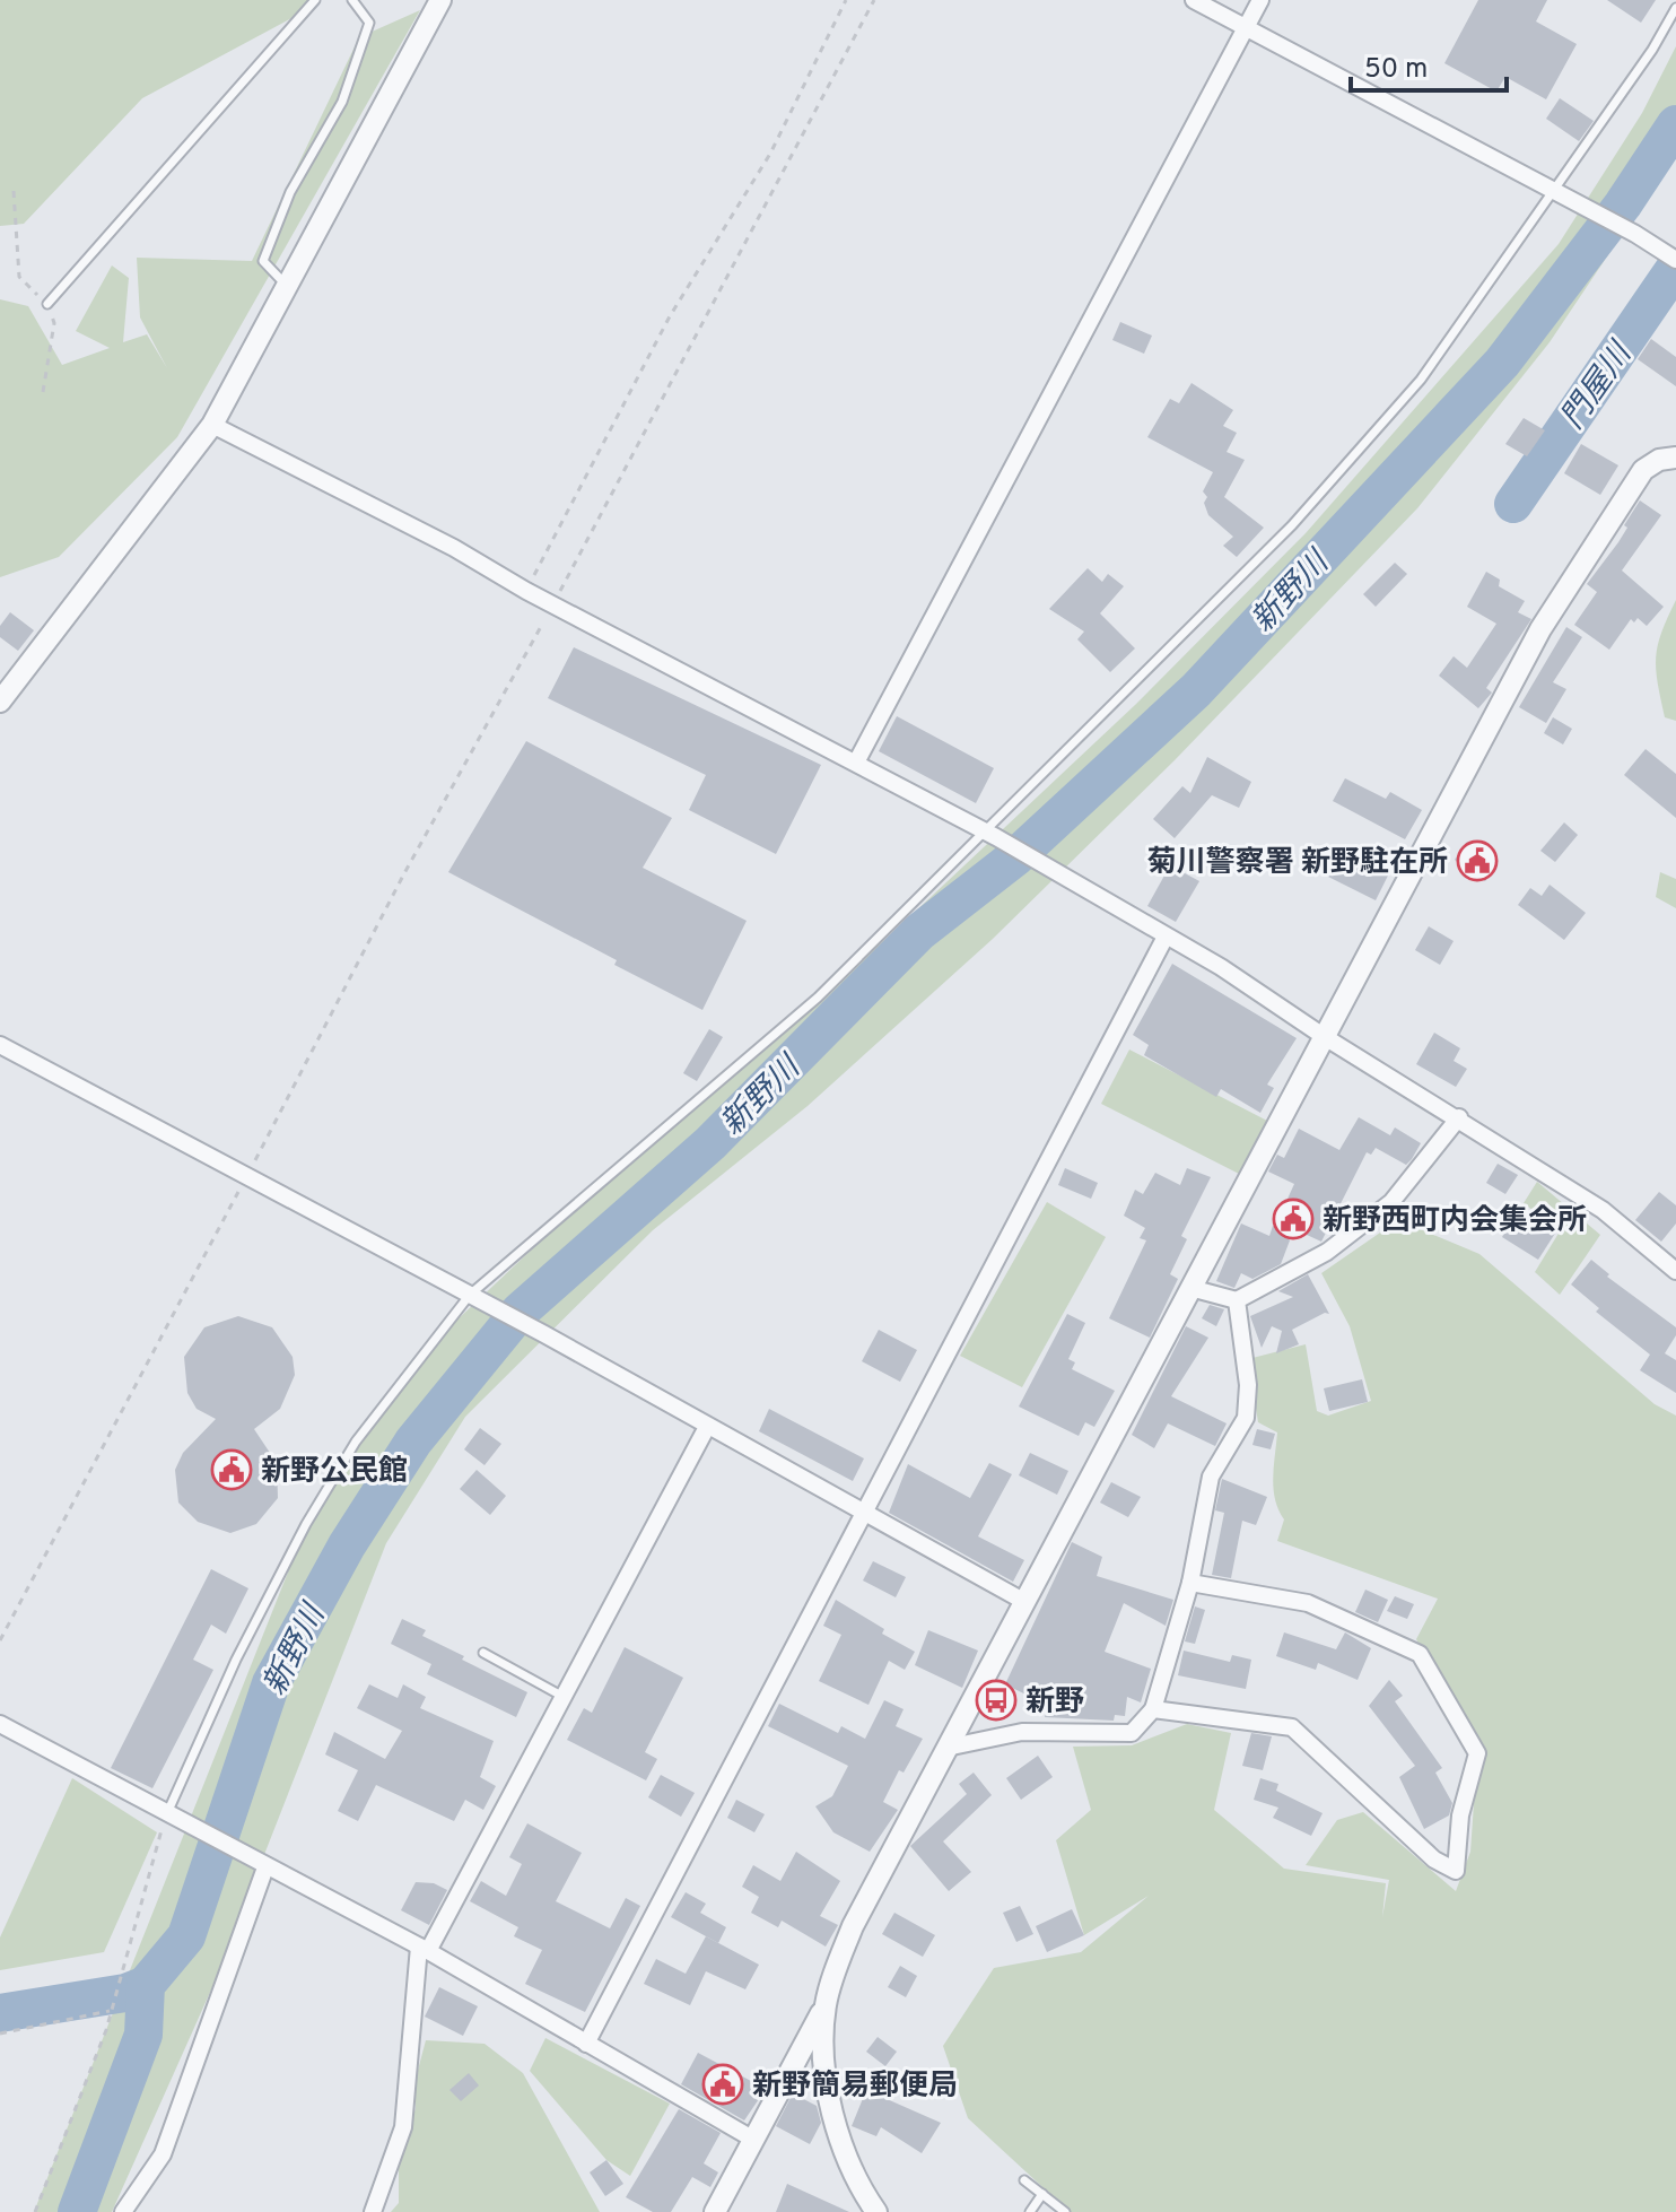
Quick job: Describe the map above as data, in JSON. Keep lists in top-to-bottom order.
{
  "water": ["門屋川", "新野川"],
  "places": {
    "public building": [
      "菊川警察署 新野駐在所",
      "新野西町内会集会所",
      "新野公民館",
      "新野簡易郵便局"
    ],
    "bus stop": ["新野"]
  },
  "scale_bar": "50 m"
}
